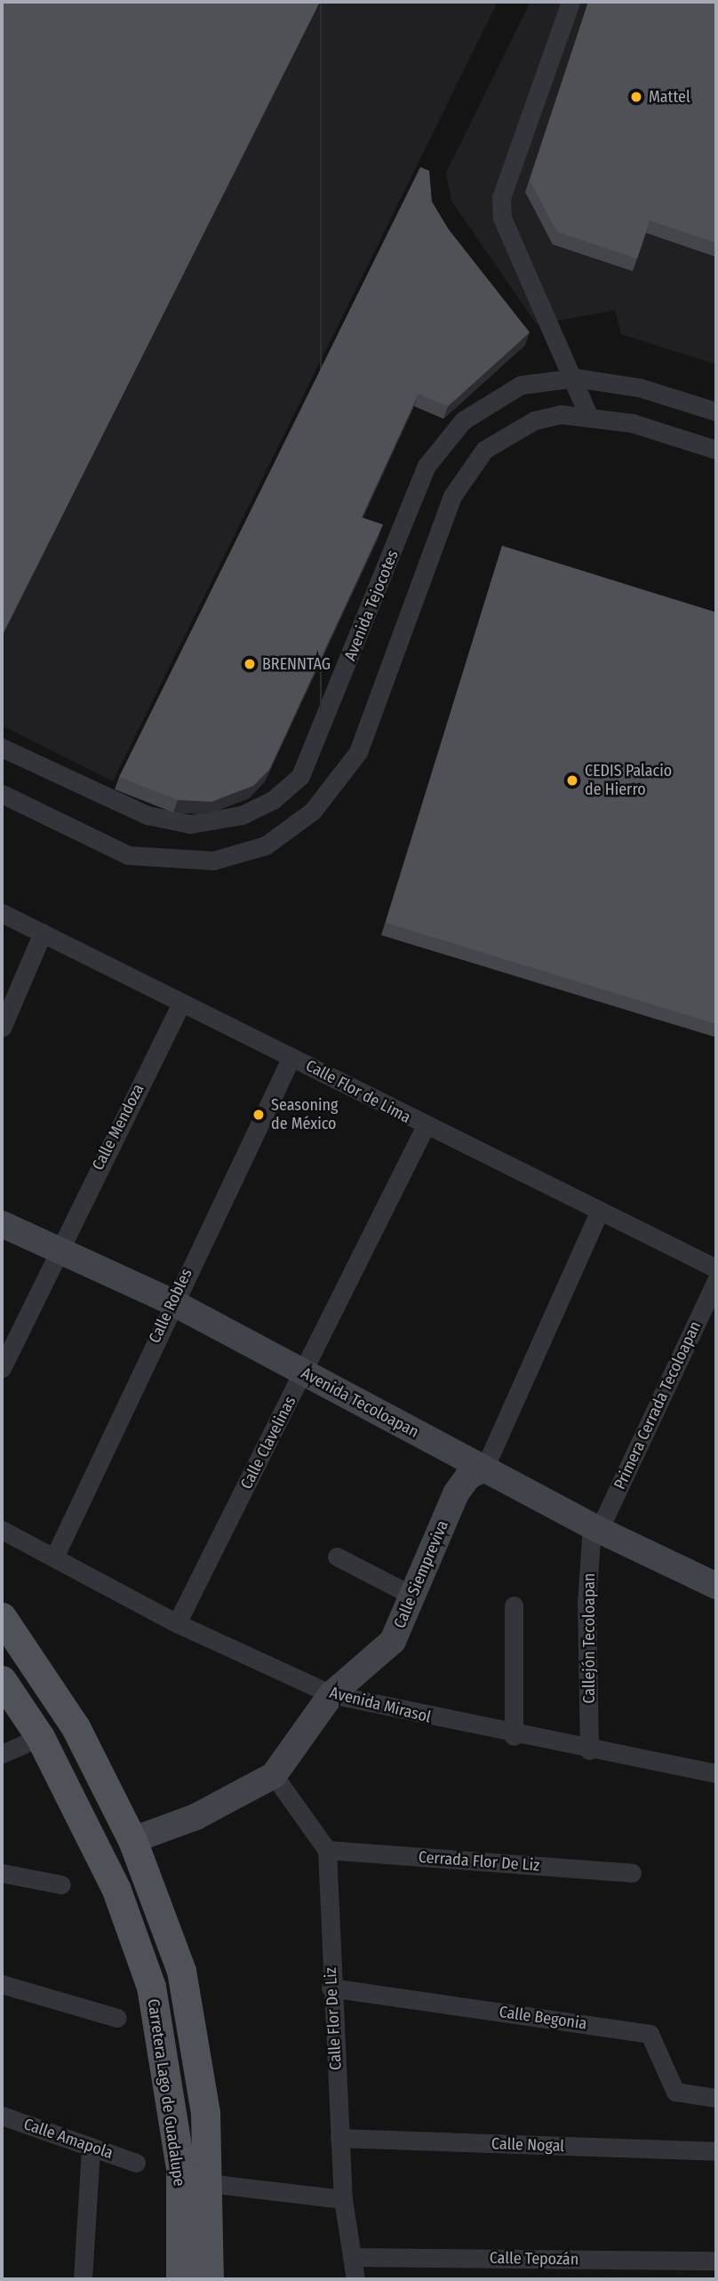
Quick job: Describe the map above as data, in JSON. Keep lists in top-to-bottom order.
{
  "streets": {
    "main road": ["Carretera Lago de Guadalupe"],
    "street": [
      "Avenida Tejocotes",
      "Calle Flor de Lima",
      "Calle Mendoza",
      "Calle Robles",
      "Avenida Tecoloapan",
      "Primera Cerrada Tecoloapan",
      "Calle Clavelinas",
      "Calle Siempreviva",
      "Callejón Tecoloapan",
      "Avenida Mirasol",
      "Cerrada Flor De Liz",
      "Calle Begonia",
      "Calle Flor De Liz",
      "Calle Amapola",
      "Calle Nogal",
      "Calle Tepozán"
    ]
  },
  "crossings": [
    ["Calle Flor de Lima", "Calle Mendoza"],
    ["Calle Flor de Lima", "Calle Robles"],
    ["Calle Flor de Lima", "Calle Clavelinas"],
    ["Calle Flor de Lima", "Calle Siempreviva"],
    ["Calle Mendoza", "Avenida Tecoloapan"],
    ["Calle Robles", "Avenida Tecoloapan"],
    ["Calle Robles", "Avenida Mirasol"],
    ["Avenida Tecoloapan", "Primera Cerrada Tecoloapan"],
    ["Avenida Tecoloapan", "Calle Clavelinas"],
    ["Avenida Tecoloapan", "Calle Siempreviva"],
    ["Avenida Tecoloapan", "Callejón Tecoloapan"],
    ["Primera Cerrada Tecoloapan", "Callejón Tecoloapan"],
    ["Calle Clavelinas", "Avenida Mirasol"],
    ["Calle Siempreviva", "Avenida Mirasol"],
    ["Calle Siempreviva", "Carretera Lago de Guadalupe"],
    ["Callejón Tecoloapan", "Avenida Mirasol"],
    ["Cerrada Flor De Liz", "Calle Flor De Liz"],
    ["Calle Begonia", "Calle Flor De Liz"],
    ["Calle Flor De Liz", "Calle Nogal"],
    ["Calle Flor De Liz", "Calle Tepozán"]
  ],
  "places": [
    "Mattel",
    "BRENNTAG",
    "CEDIS Palacio de Hierro",
    "Seasoning de México"
  ]
}
